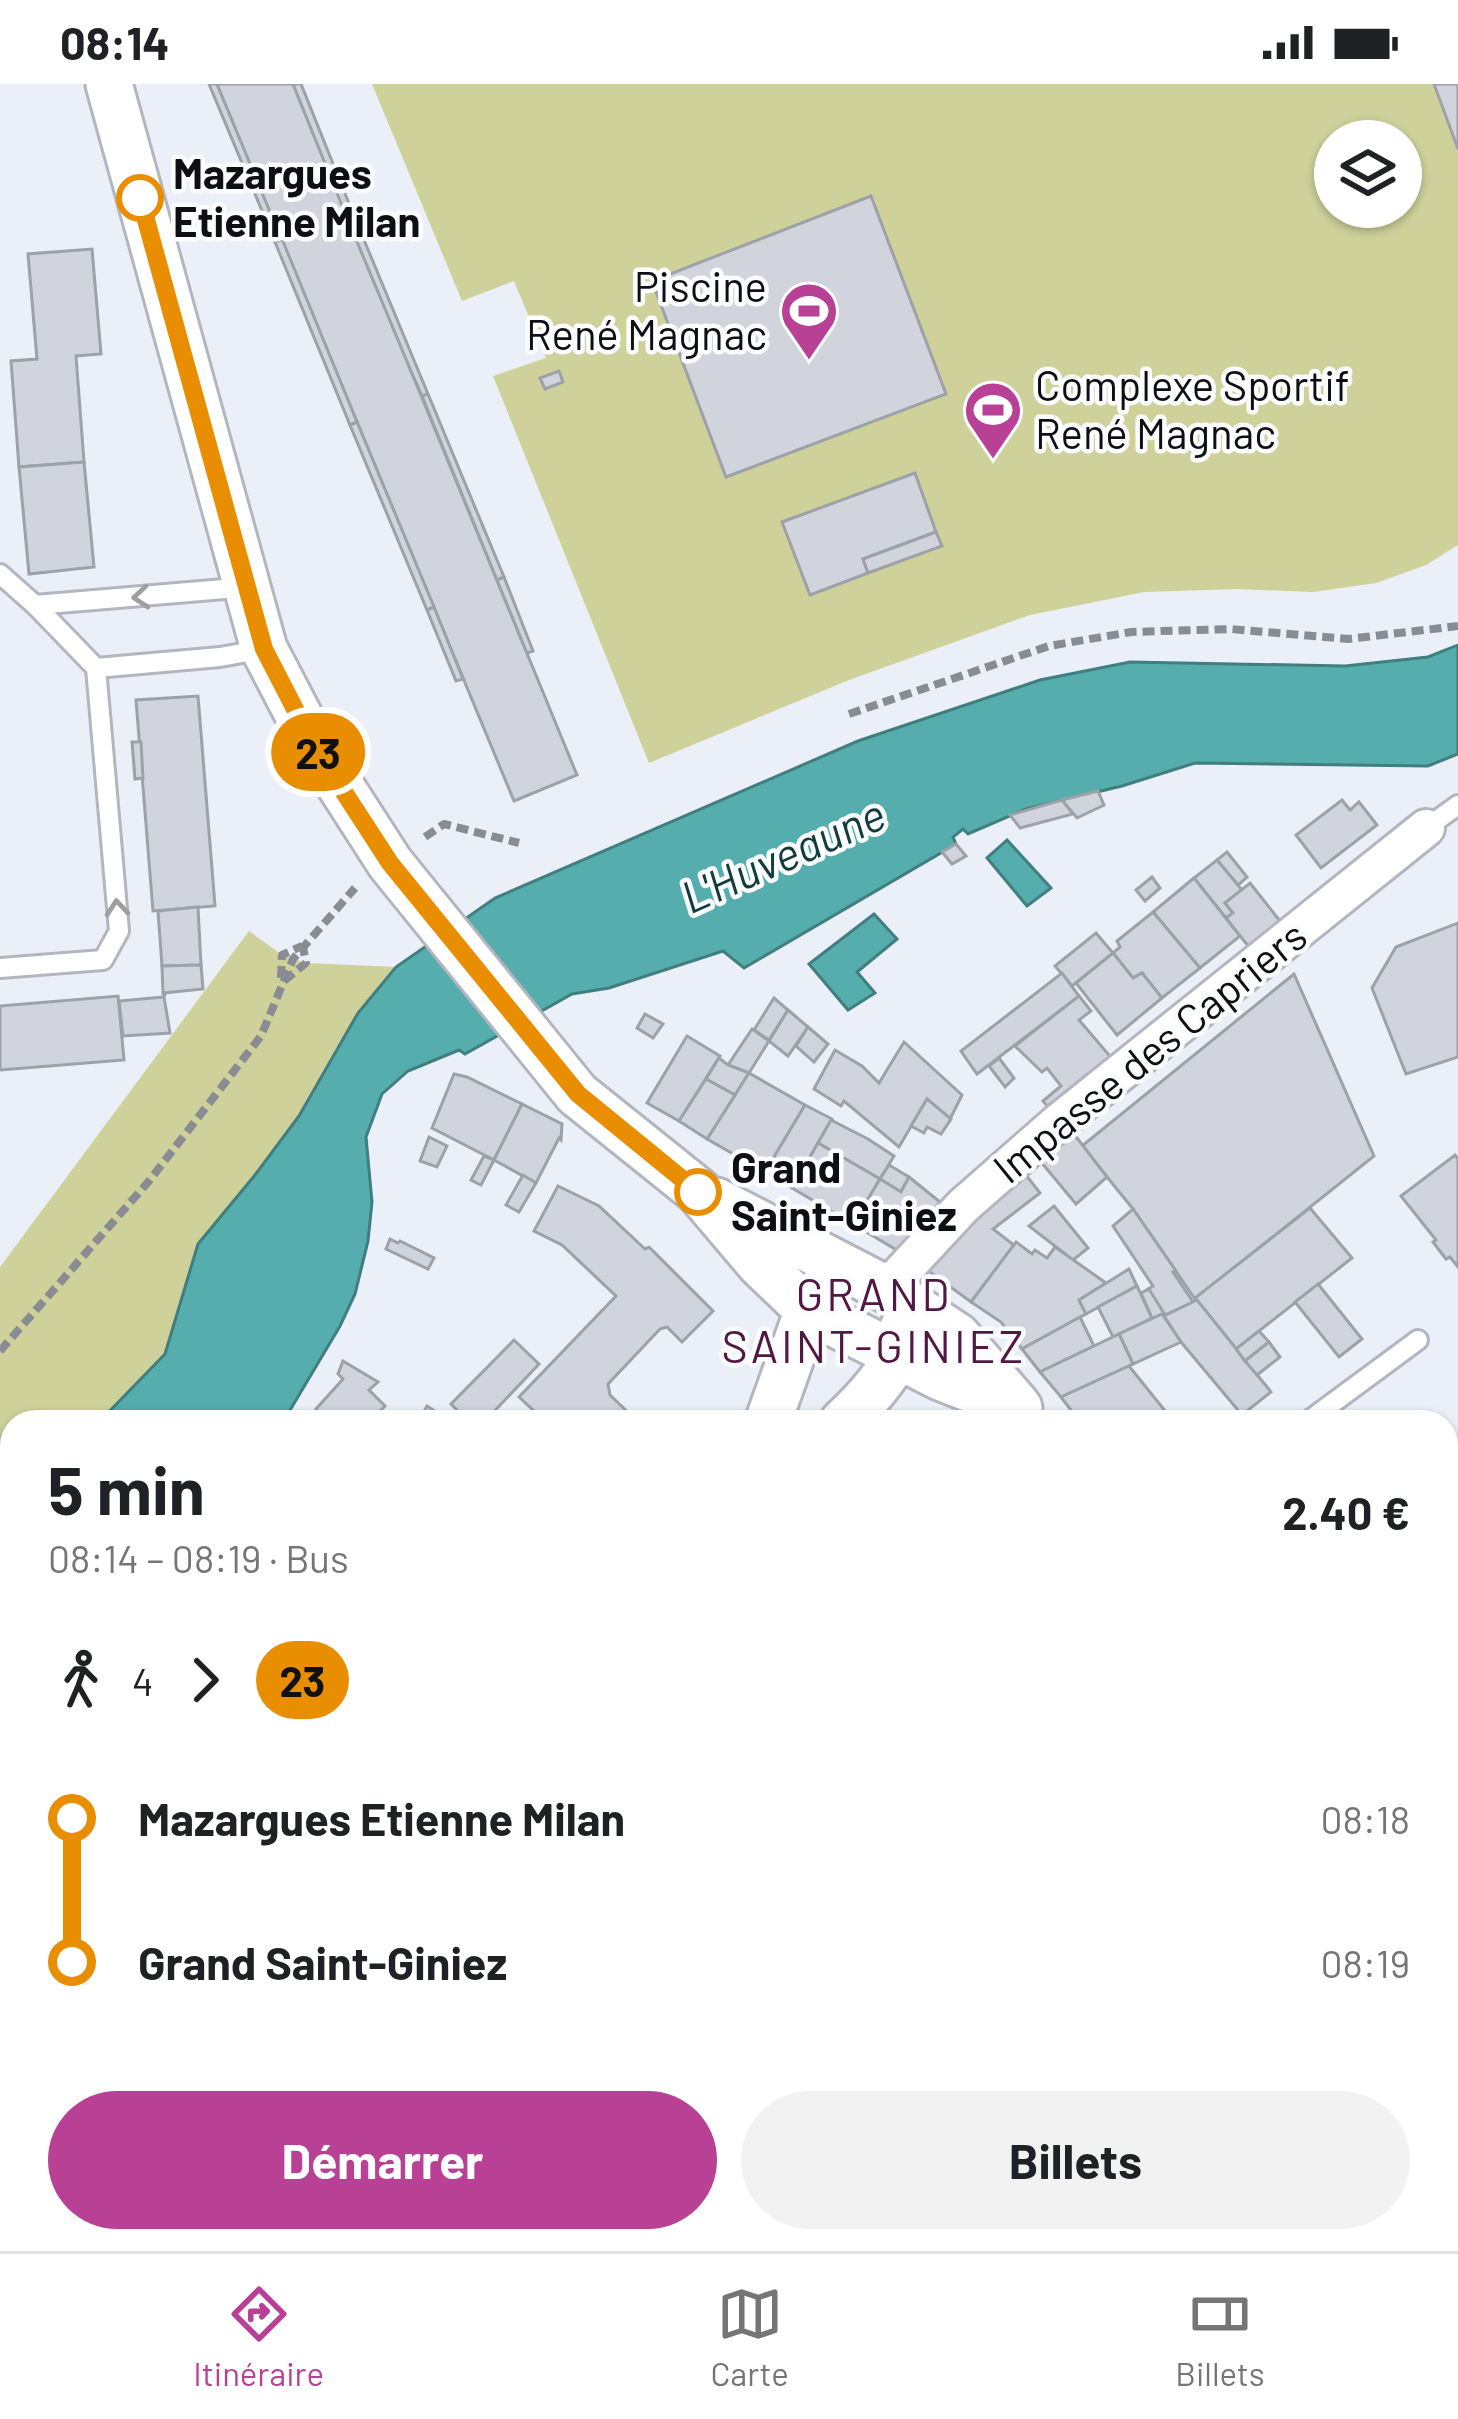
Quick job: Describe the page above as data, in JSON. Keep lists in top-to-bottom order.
{
  "streets": {
    "street": ["Impasse des Capriers"]
  },
  "districts": ["GRAND SAINT-GINIEZ"],
  "water": ["L'Huveaune"],
  "places": {
    "other": ["Mazargues Etienne Milan", "Grand Saint-Giniez"],
    "sports": ["Piscine René Magnac", "Complexe Sportif René Magnac"]
  },
  "lines": ["bus line 23"],
  "page": {
    "status": "08:14",
    "on_map": "23",
    "heading": ["5 min", "08:14 – 08:19 · Bus", "2.40 €"],
    "legs": ["4", "23"],
    "list": [
      {
        "name": "Mazargues Etienne Milan",
        "value": "08:18"
      },
      {
        "name": "Grand Saint-Giniez",
        "value": "08:19"
      }
    ],
    "buttons": ["Démarrer", "Billets"],
    "tabs": ["Itinéraire", "Carte", "Billets"]
  }
}
